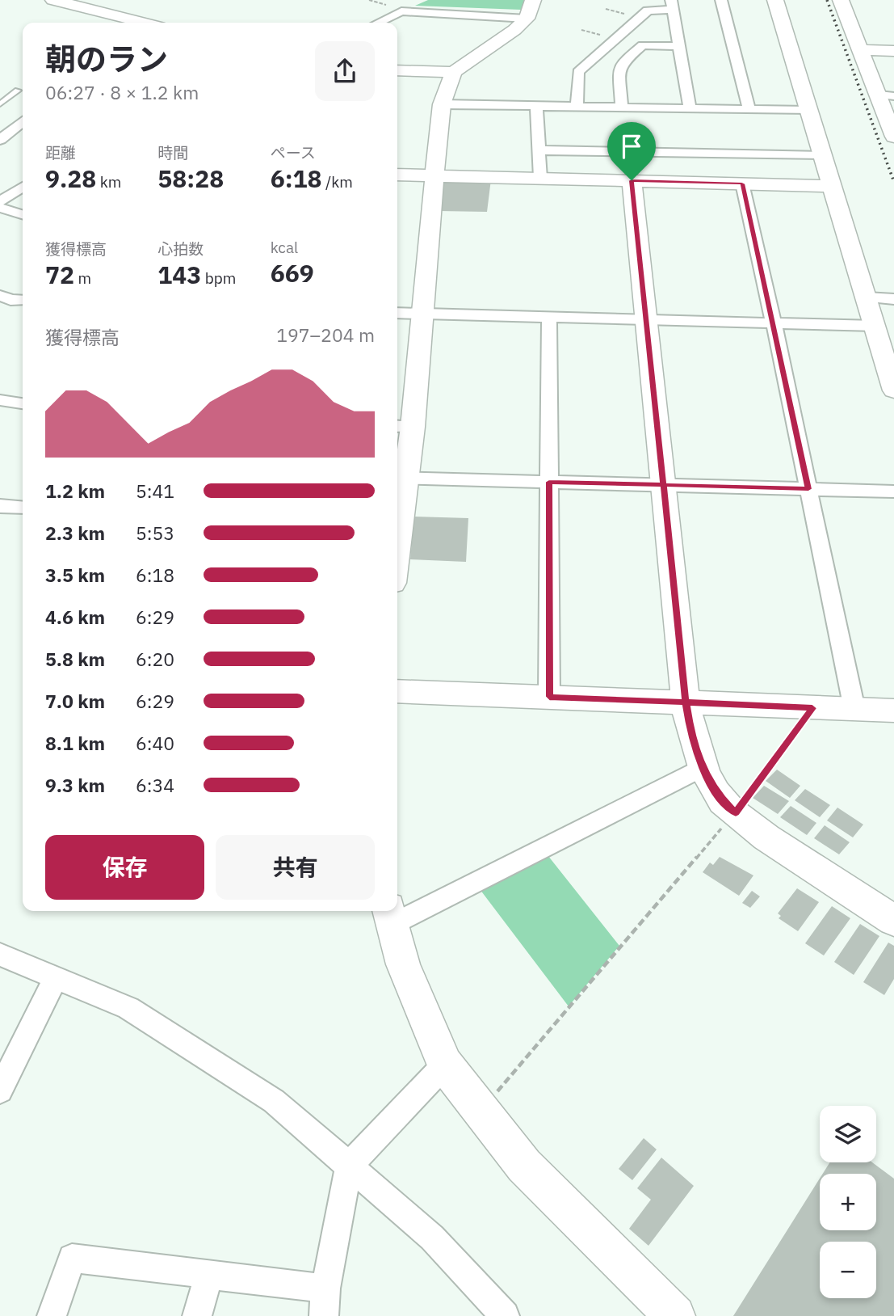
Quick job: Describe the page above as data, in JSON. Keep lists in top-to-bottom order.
{
  "page": {
    "heading": ["朝のラン", "06:27 · 8 × 1.2 km"],
    "stats": [
      ["距離", "9.28 km"],
      ["時間", "58:28"],
      ["ペース", "6:18 /km"],
      ["獲得標高", "72 m"],
      ["心拍数", "143 bpm"],
      ["kcal", "669"]
    ],
    "chart": ["獲得標高", "197–204 m"],
    "list": [
      {
        "name": "1.2 km",
        "note": "5:41"
      },
      {
        "name": "2.3 km",
        "note": "5:53"
      },
      {
        "name": "3.5 km",
        "note": "6:18"
      },
      {
        "name": "4.6 km",
        "note": "6:29"
      },
      {
        "name": "5.8 km",
        "note": "6:20"
      },
      {
        "name": "7.0 km",
        "note": "6:29"
      },
      {
        "name": "8.1 km",
        "note": "6:40"
      },
      {
        "name": "9.3 km",
        "note": "6:34"
      }
    ],
    "buttons": ["保存", "共有"],
    "map_buttons": ["+", "−"]
  }
}
